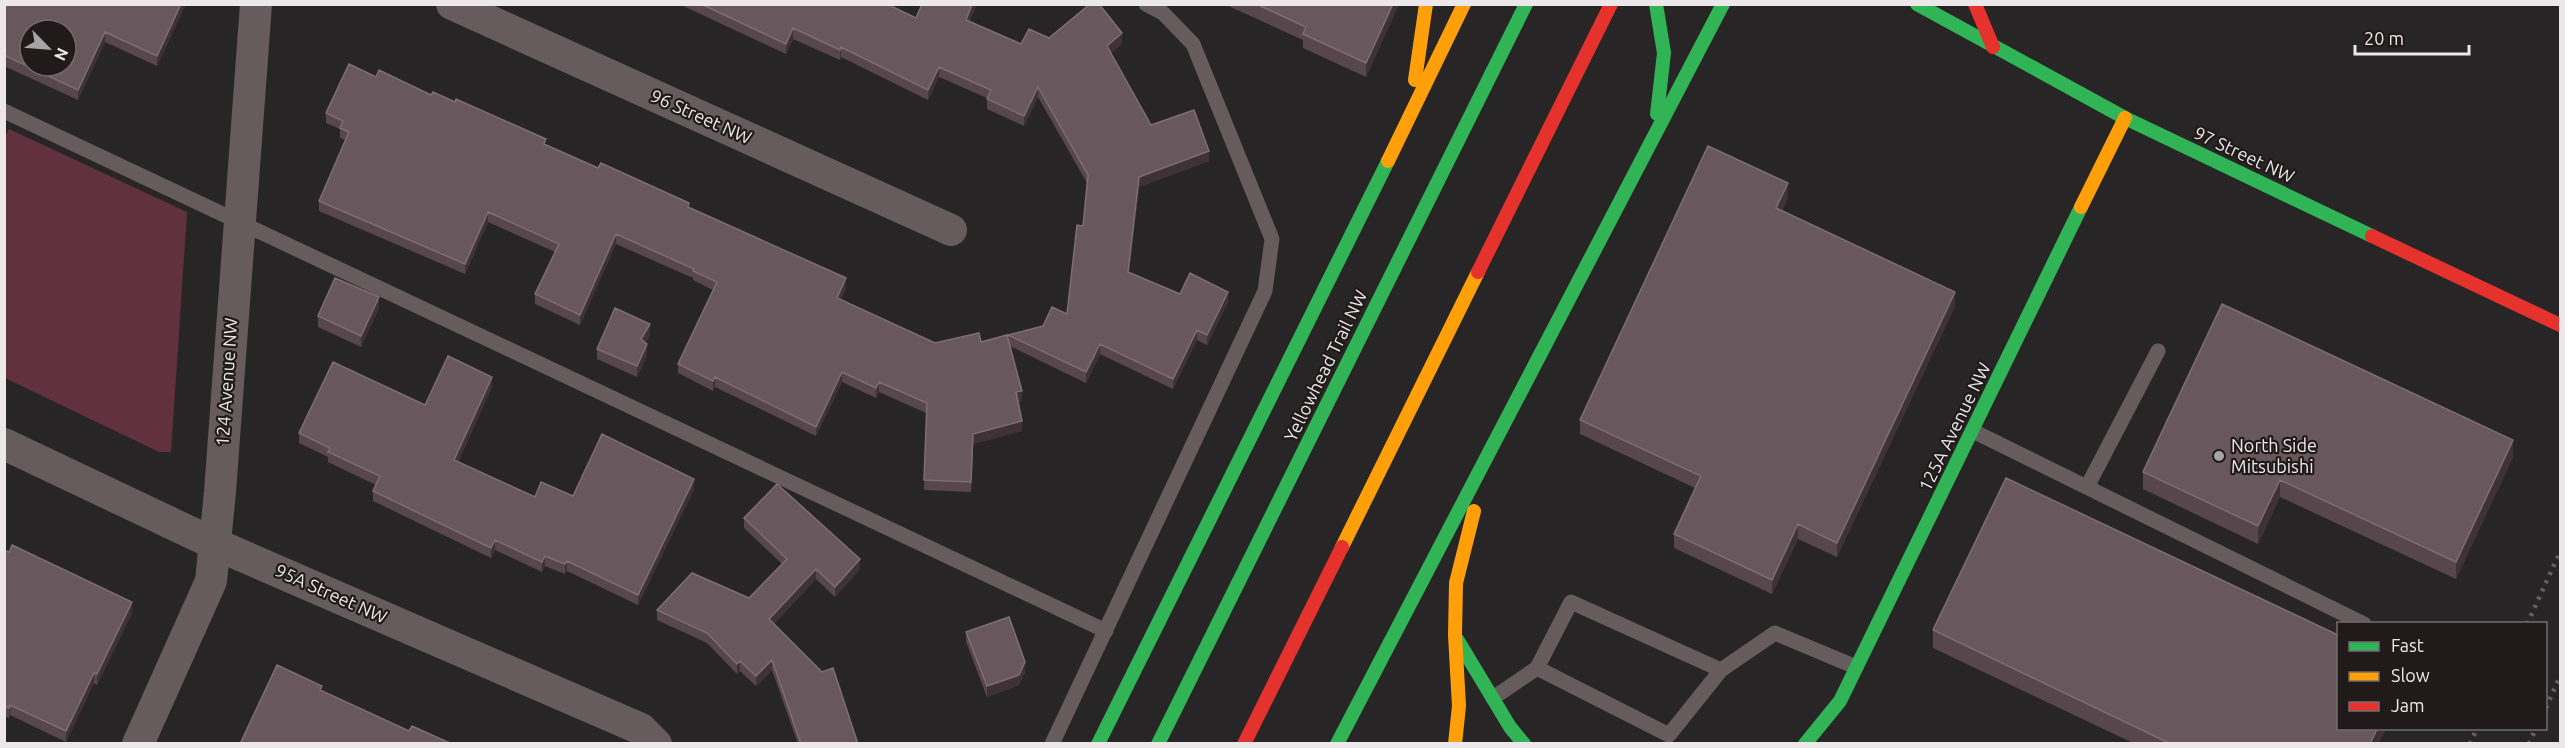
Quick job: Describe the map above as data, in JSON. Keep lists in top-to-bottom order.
{
  "streets": {
    "main road": ["97 Street NW", "Yellowhead Trail NW", "125A Avenue NW"],
    "street": ["96 Street NW", "124 Avenue NW", "95A Street NW"]
  },
  "crossings": [
    ["97 Street NW", "125A Avenue NW"],
    ["124 Avenue NW", "95A Street NW"]
  ],
  "places": ["North Side Mitsubishi"],
  "legend": ["Fast", "Slow", "Jam"],
  "scale_bar": "20 m",
  "north": "bottom right"
}
